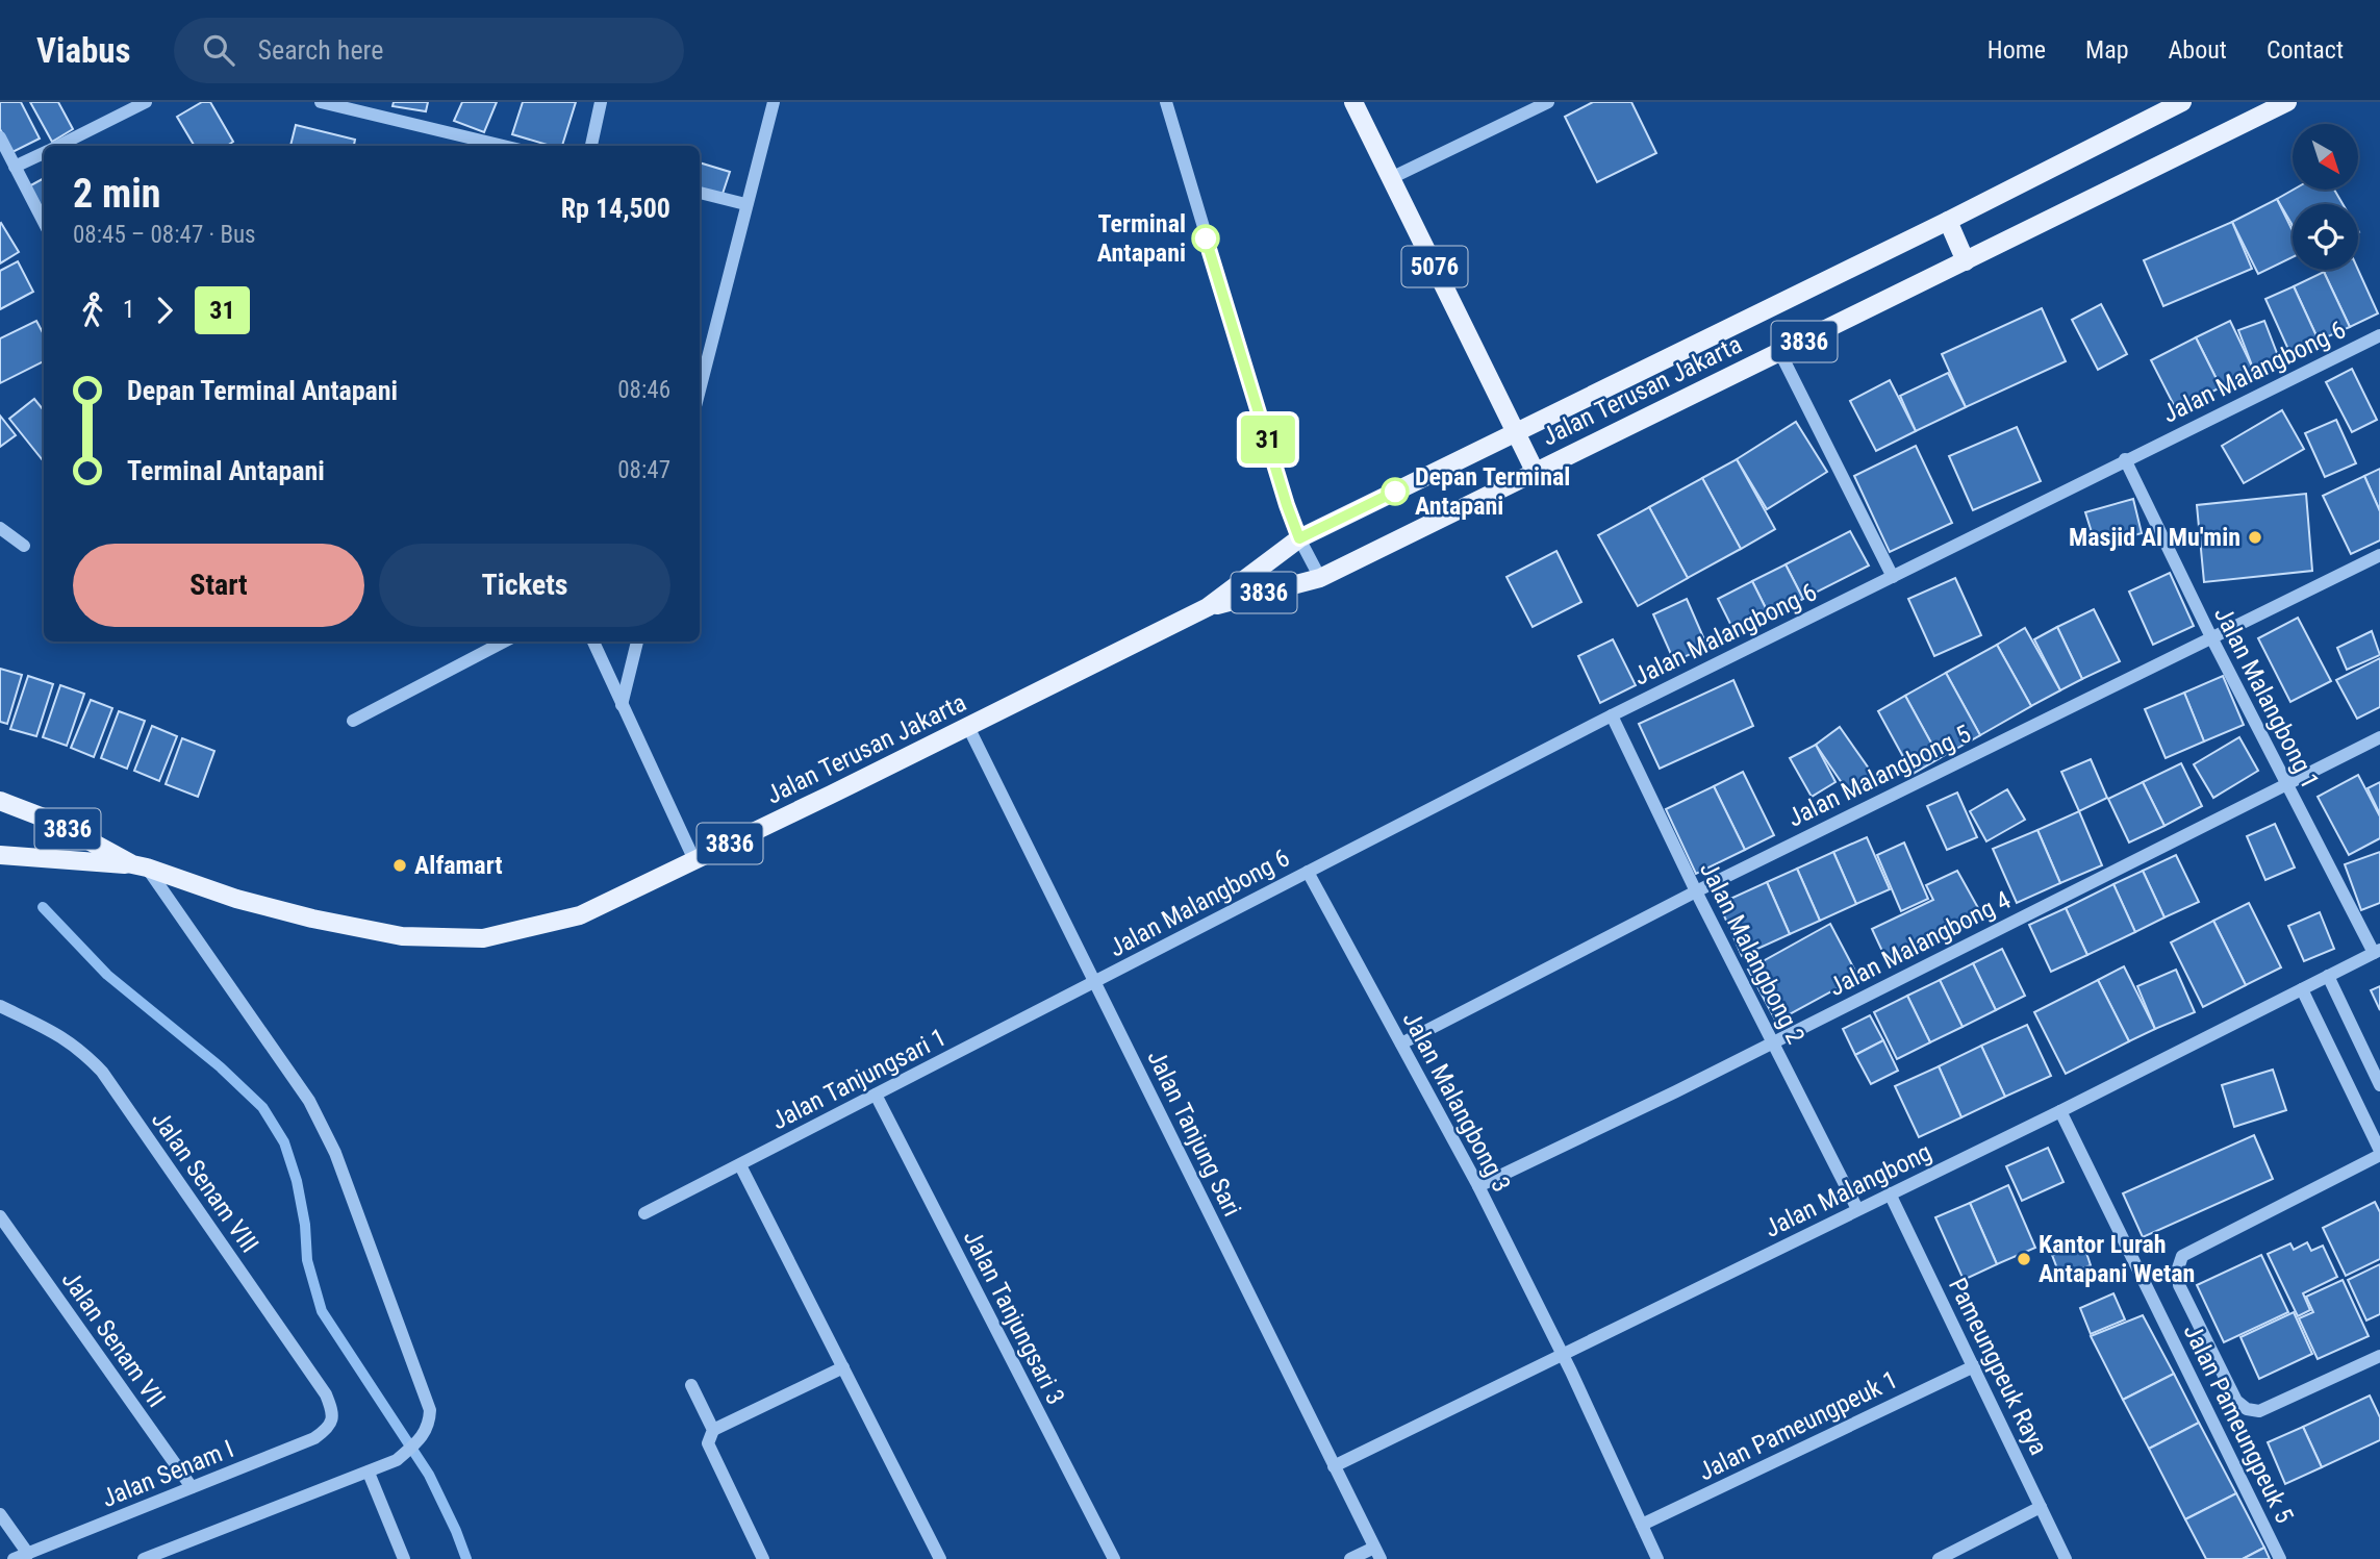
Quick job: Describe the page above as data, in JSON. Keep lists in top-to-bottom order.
{
  "streets": {
    "main road": ["5076", "3836", "Jalan Terusan Jakarta"],
    "street": [
      "Jalan Malangbong 6",
      "Jalan Malangbong 1",
      "Jalan Malangbong 5",
      "Jalan Malangbong 4",
      "Jalan Malangbong 2",
      "Jalan Tanjungsari 1",
      "Jalan Malangbong 3",
      "Jalan Tanjung Sari",
      "Jalan Senam VIII",
      "Jalan Malangbong",
      "Jalan Tanjungsari 3",
      "Jalan Senam VII",
      "Pameungpeuk Raya",
      "Jalan Pameungpeuk 5",
      "Jalan Pameungpeuk 1",
      "Jalan Senam I"
    ]
  },
  "crossings": [
    ["5076", "Jalan Terusan Jakarta"],
    ["Jalan Malangbong 6", "Jalan Malangbong 1"],
    ["Jalan Malangbong 6", "Jalan Malangbong 2"],
    ["Jalan Malangbong 6", "Jalan Tanjungsari 1"],
    ["Jalan Malangbong 6", "Jalan Malangbong 3"],
    ["Jalan Malangbong 6", "Jalan Tanjung Sari"],
    ["Jalan Terusan Jakarta", "Jalan Tanjung Sari"],
    ["Jalan Malangbong 1", "Jalan Malangbong 5"],
    ["Jalan Malangbong 1", "Jalan Malangbong 4"],
    ["Jalan Malangbong 1", "Jalan Malangbong"],
    ["Jalan Malangbong 5", "Jalan Malangbong 2"],
    ["Jalan Malangbong 5", "Jalan Malangbong 3"],
    ["Jalan Malangbong 4", "Jalan Malangbong 2"],
    ["Jalan Malangbong 4", "Jalan Malangbong 3"],
    ["Jalan Malangbong 2", "Jalan Malangbong"],
    ["Jalan Tanjungsari 1", "Jalan Tanjung Sari"],
    ["Jalan Tanjungsari 1", "Jalan Tanjungsari 3"],
    ["Jalan Malangbong 3", "Jalan Malangbong"],
    ["Jalan Malangbong 3", "Jalan Pameungpeuk 1"],
    ["Jalan Tanjung Sari", "Jalan Malangbong"],
    ["Jalan Senam VIII", "Jalan Senam I"],
    ["Jalan Malangbong", "Pameungpeuk Raya"],
    ["Jalan Malangbong", "Jalan Pameungpeuk 5"],
    ["Jalan Senam VII", "Jalan Senam I"],
    ["Pameungpeuk Raya", "Jalan Pameungpeuk 1"]
  ],
  "places": [
    "Terminal Antapani",
    "Depan Terminal Antapani",
    "Masjid Al Mu'min",
    "Alfamart",
    "Kantor Lurah Antapani Wetan"
  ],
  "lines": ["bus line 31"],
  "north": "bottom right",
  "page": {
    "header": "Viabus",
    "search": "Search here",
    "nav": [
      "Home",
      "Map",
      "About",
      "Contact"
    ],
    "on_map": "31",
    "heading": ["2 min", "08:45 – 08:47 · Bus", "Rp 14,500"],
    "legs": ["1", "31"],
    "list": [
      {
        "name": "Depan Terminal Antapani",
        "value": "08:46"
      },
      {
        "name": "Terminal Antapani",
        "value": "08:47"
      }
    ],
    "buttons": ["Start", "Tickets"]
  }
}
